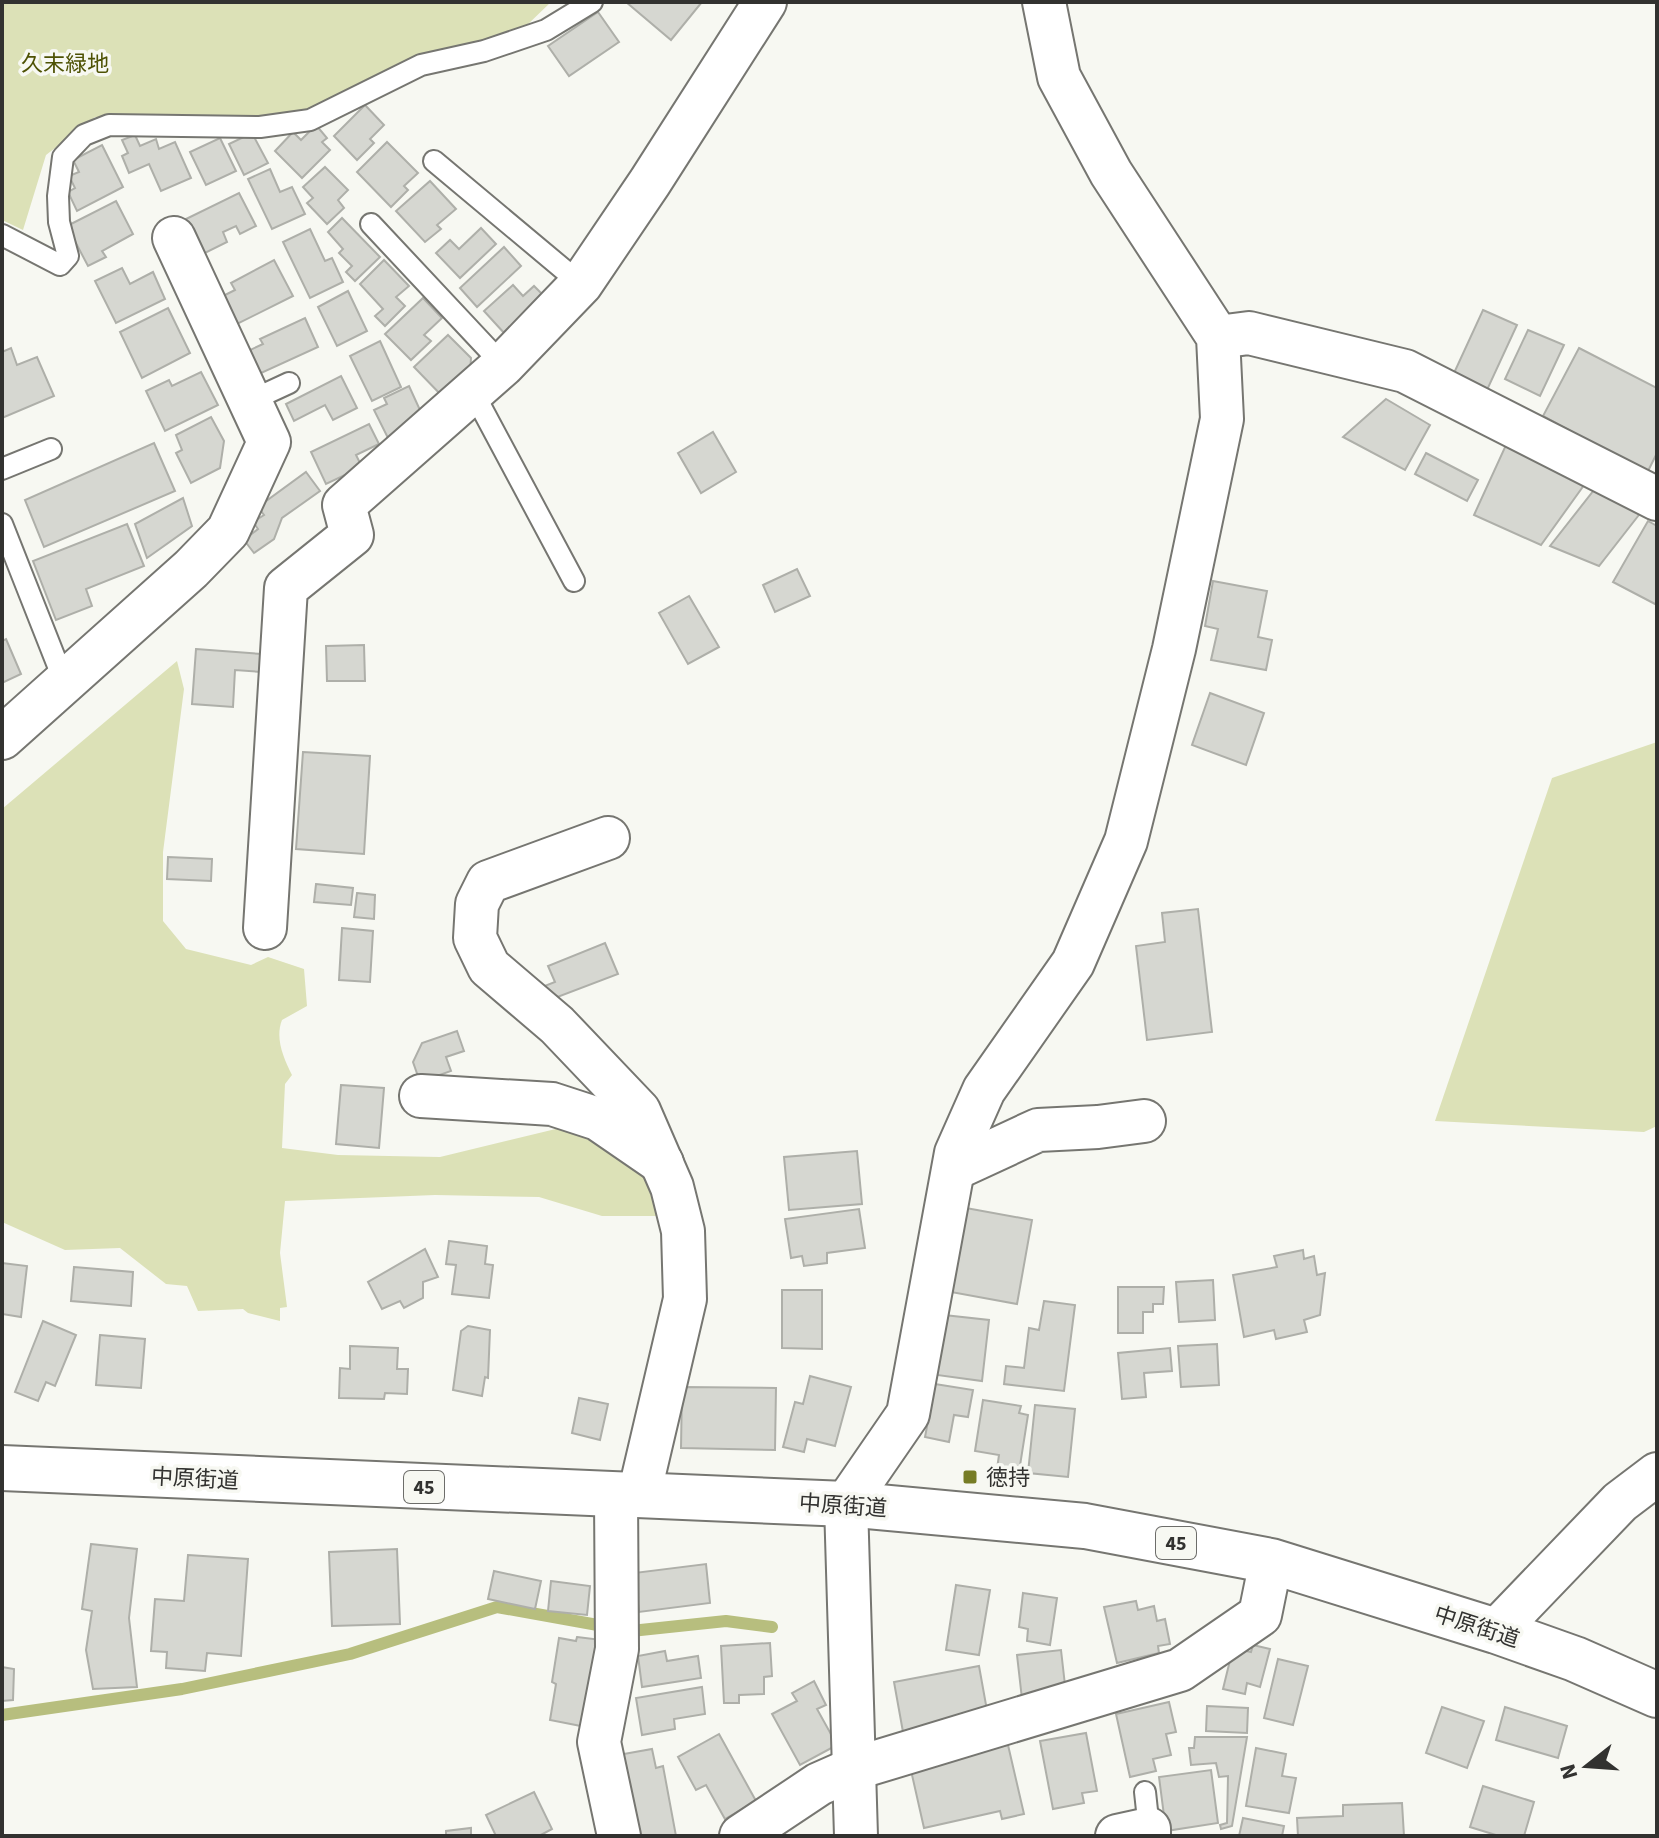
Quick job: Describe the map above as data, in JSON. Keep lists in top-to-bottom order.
{
  "streets": {
    "main road": ["中原街道", "45"]
  },
  "parks": ["久末緑地"],
  "places": {
    "transit": ["徳持"]
  },
  "north": "left"
}
